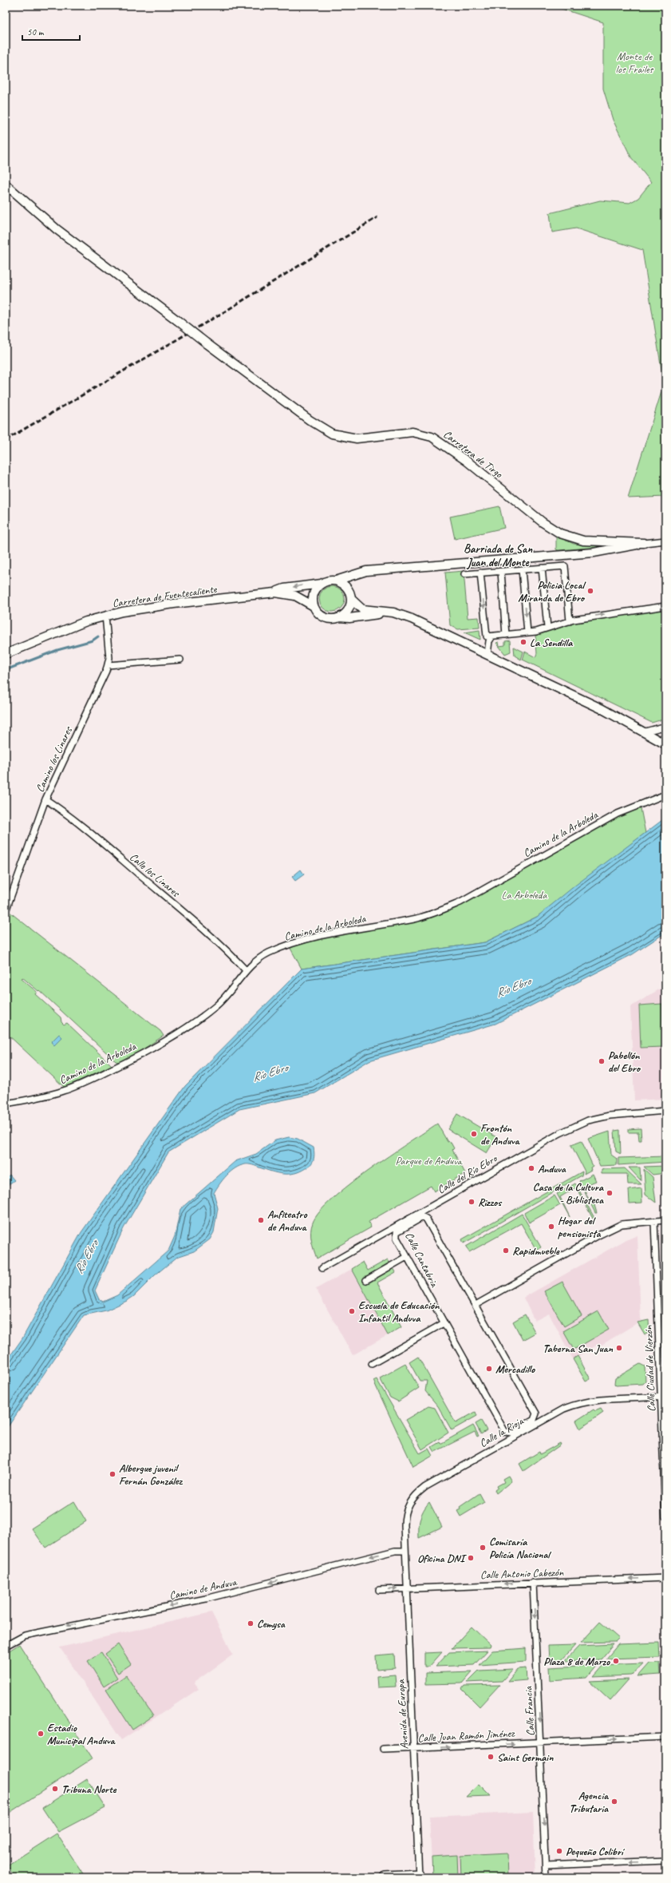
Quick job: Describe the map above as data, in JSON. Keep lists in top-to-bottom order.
{
  "streets": {
    "main road": ["Carretera de Tirgo", "Carretera de Fuentecaliente"],
    "street": [
      "Camino los Linares",
      "Camino de la Arboleda",
      "Calle los Linares",
      "Calle del Río Ebro",
      "Calle Cantabria",
      "Calle Ciudad de Vierzón",
      "Calle la Rioja",
      "Calle Antonio Cabezón",
      "Camino de Anduva",
      "Calle Francia",
      "Avenida de Europa",
      "Calle Juan Ramón Jiménez"
    ]
  },
  "crossings": [
    ["Carretera de Fuentecaliente", "Camino los Linares"],
    ["Camino los Linares", "Calle los Linares"],
    ["Camino de la Arboleda", "Calle los Linares"],
    ["Calle del Río Ebro", "Calle Cantabria"],
    ["Calle Cantabria", "Calle la Rioja"],
    ["Calle Ciudad de Vierzón", "Calle la Rioja"],
    ["Calle la Rioja", "Camino de Anduva"],
    ["Calle la Rioja", "Avenida de Europa"],
    ["Calle Antonio Cabezón", "Calle Francia"],
    ["Calle Antonio Cabezón", "Avenida de Europa"],
    ["Camino de Anduva", "Avenida de Europa"],
    ["Calle Francia", "Calle Juan Ramón Jiménez"],
    ["Avenida de Europa", "Calle Juan Ramón Jiménez"]
  ],
  "one_way": [
    "Calle Antonio Cabezón",
    "Camino de Anduva",
    "Calle Francia",
    "Calle Juan Ramón Jiménez"
  ],
  "districts": ["Barriada de San Juan del Monte"],
  "water": ["Río Ebro"],
  "parks": ["Monte de los Frailes", "La Arboleda", "Parque de Anduva"],
  "places": [
    "Policia Local Miranda de Ebro",
    "La Sendilla",
    "Pabellón del Ebro",
    "Frontón de Anduva",
    "Anduva",
    "Casa de la Cultura - Biblioteca",
    "Rizzos",
    "Anfiteatro de Anduva",
    "Hogar del pensionista",
    "Rapidmueble",
    "Escuela de Educación Infantil Anduva",
    "Taberna San Juan",
    "Mercadillo",
    "Albergue juvenil Fernán González",
    "Comisaría Policía Nacional",
    "Oficina DNI",
    "Cemysa",
    "Plaza 8 de Marzo",
    "Estadio Municipal Anduva",
    "Saint Germain",
    "Tribuna Norte",
    "Agencia Tributaria",
    "Pequeño Colibrí"
  ],
  "scale_bar": "50 m"
}
